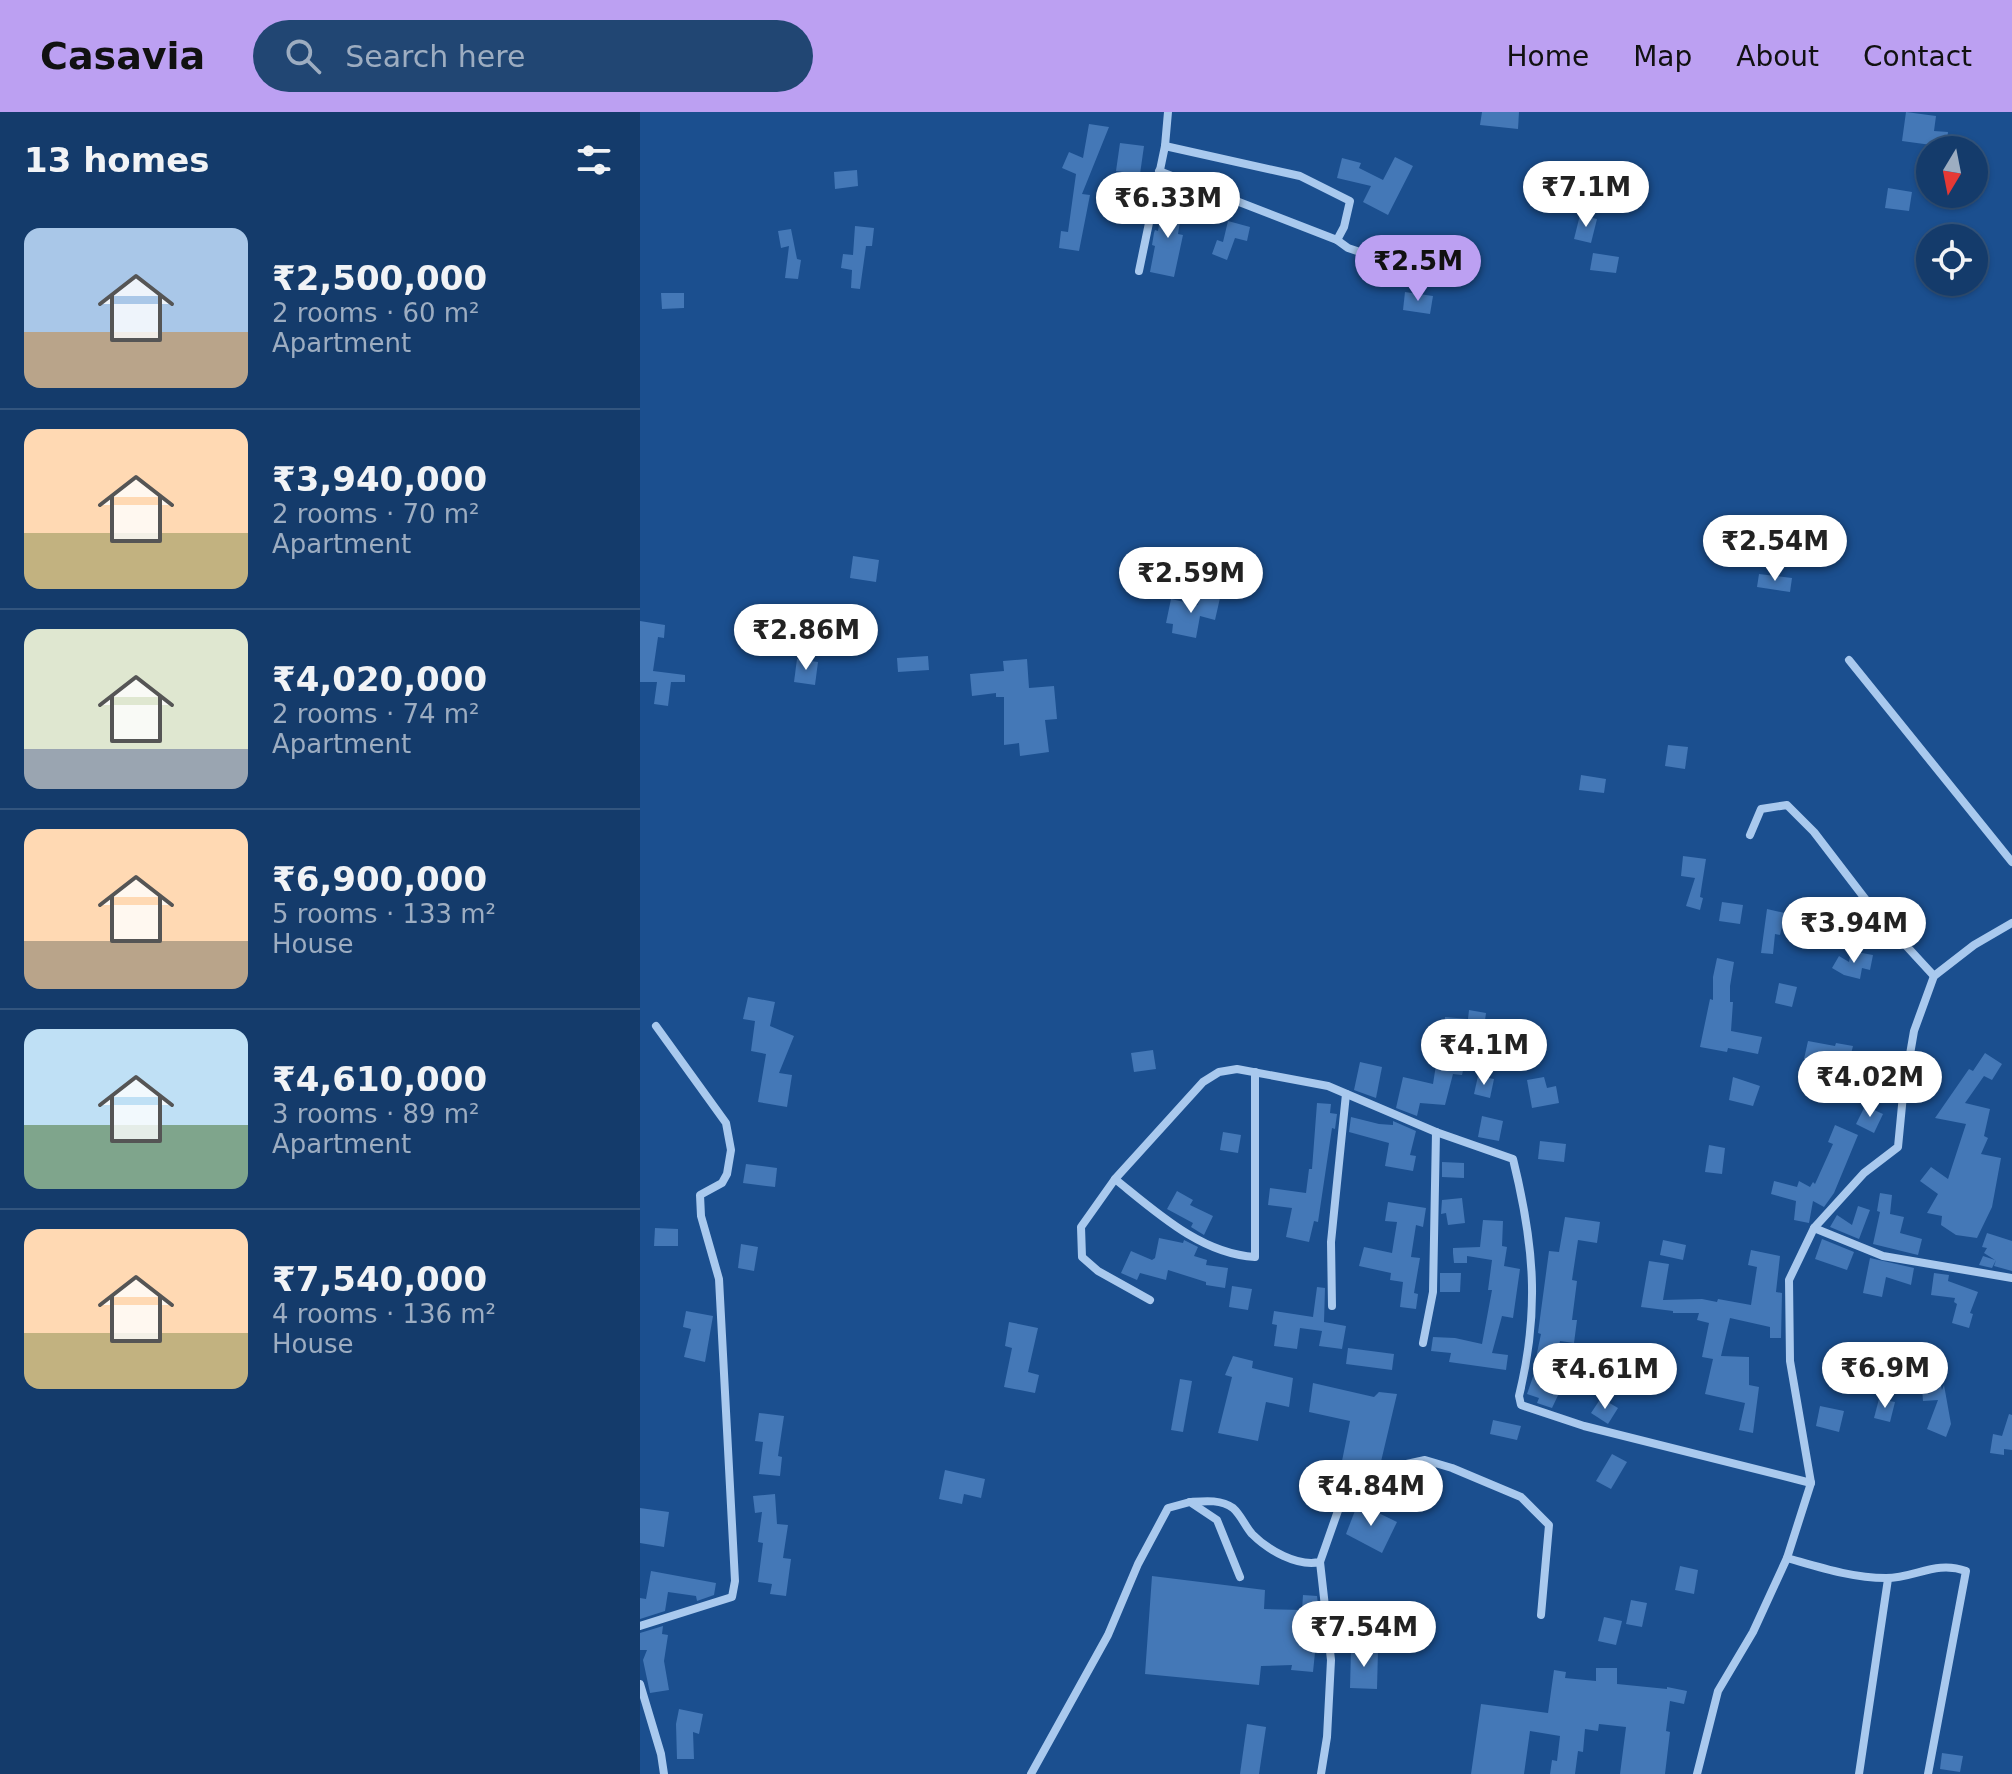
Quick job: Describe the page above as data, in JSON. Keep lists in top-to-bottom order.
{
  "north": "bottom",
  "page": {
    "header": "Casavia",
    "search": "Search here",
    "nav": [
      "Home",
      "Map",
      "About",
      "Contact"
    ],
    "heading": "13 homes",
    "price": [
      "₹7.1M",
      "₹6.33M",
      "₹2.5M",
      "₹2.54M",
      "₹2.59M",
      "₹2.86M",
      "₹3.94M",
      "₹4.1M",
      "₹4.02M",
      "₹6.9M",
      "₹4.61M",
      "₹4.84M",
      "₹7.54M"
    ],
    "list": [
      {
        "name": "₹2,500,000",
        "note": "2 rooms · 60 m² · Apartment"
      },
      {
        "name": "₹3,940,000",
        "note": "2 rooms · 70 m² · Apartment"
      },
      {
        "name": "₹4,020,000",
        "note": "2 rooms · 74 m² · Apartment"
      },
      {
        "name": "₹6,900,000",
        "note": "5 rooms · 133 m² · House"
      },
      {
        "name": "₹4,610,000",
        "note": "3 rooms · 89 m² · Apartment"
      },
      {
        "name": "₹7,540,000",
        "note": "4 rooms · 136 m² · House"
      }
    ]
  }
}
